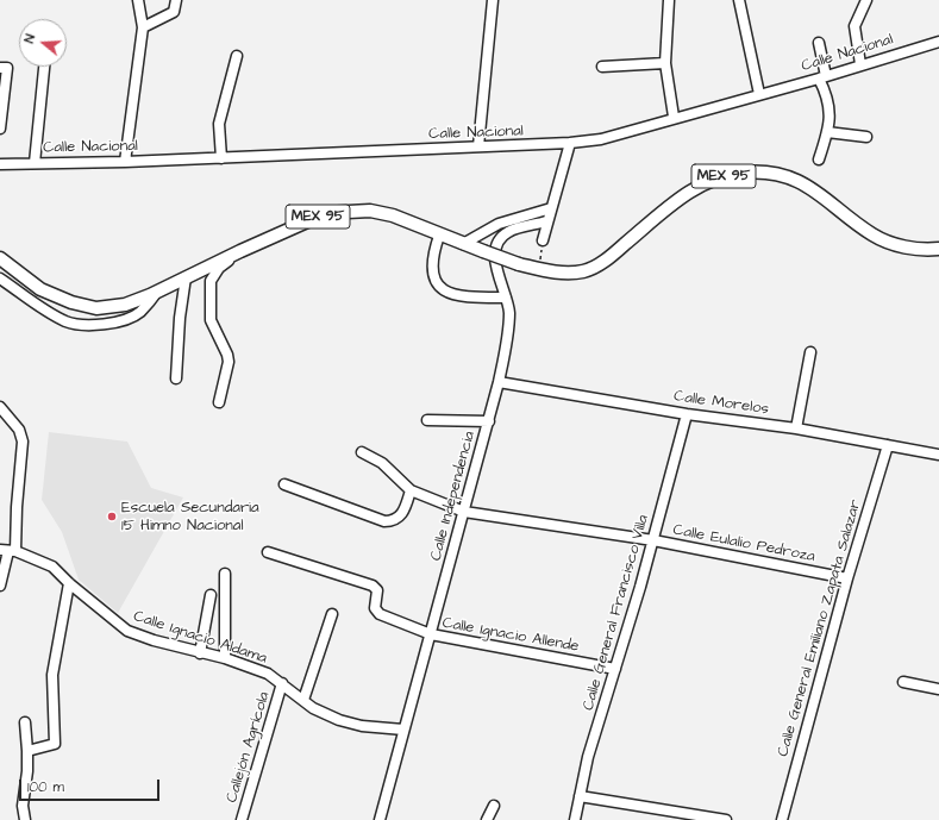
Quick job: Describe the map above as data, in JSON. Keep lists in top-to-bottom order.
{
  "streets": {
    "main road": ["MEX 95"],
    "street": [
      "Calle Nacional",
      "Calle Morelos",
      "Calle Independencia",
      "Calle Eulalio Pedroza",
      "Calle General Francisco Villa",
      "Calle General Emiliano Zapata Salazar",
      "Calle Ignacio Allende",
      "Calle Ignacio Aldama",
      "Callejón Agrícola"
    ]
  },
  "crossings": [
    ["Calle Morelos", "Calle Independencia"],
    ["Calle Morelos", "Calle General Francisco Villa"],
    ["Calle Morelos", "Calle General Emiliano Zapata Salazar"],
    ["Calle Independencia", "Calle Eulalio Pedroza"],
    ["Calle Independencia", "Calle Ignacio Allende"],
    ["Calle Independencia", "Calle Ignacio Aldama"],
    ["Calle Eulalio Pedroza", "Calle General Francisco Villa"],
    ["Calle Eulalio Pedroza", "Calle General Emiliano Zapata Salazar"],
    ["Calle General Francisco Villa", "Calle Ignacio Allende"],
    ["Calle Ignacio Aldama", "Callejón Agrícola"]
  ],
  "places": ["Escuela Secundaria 15 Himno Nacional"],
  "scale_bar": "100 m",
  "north": "left"
}
